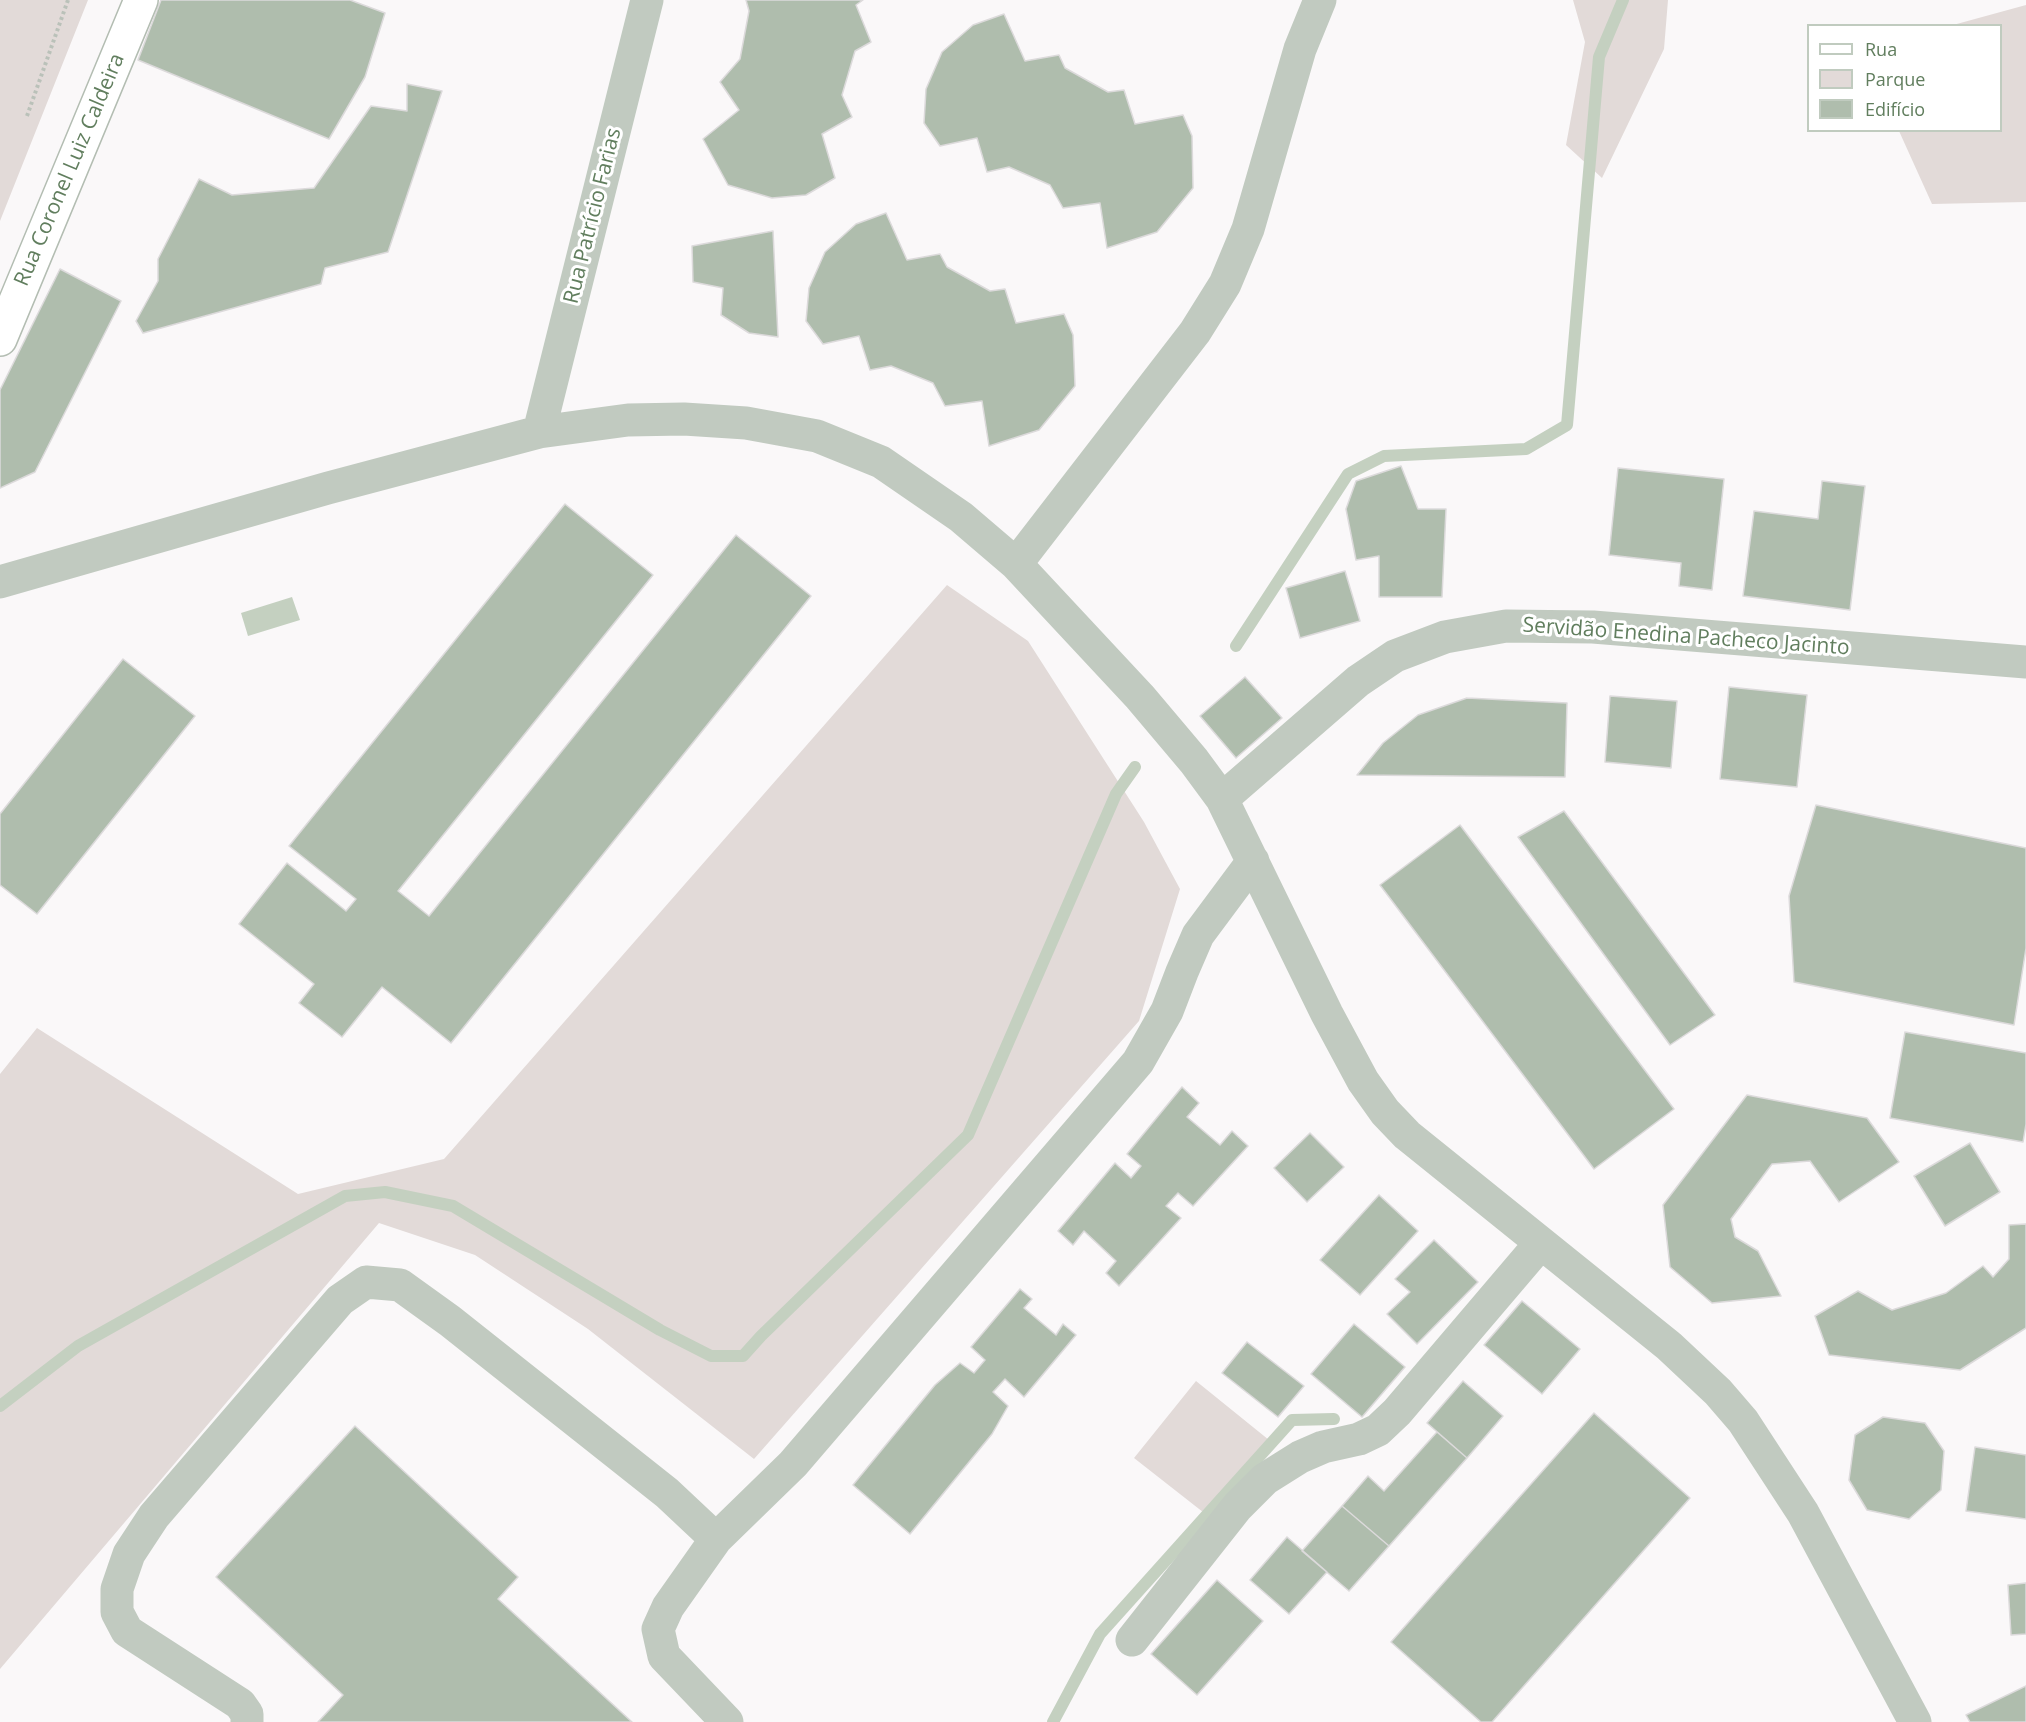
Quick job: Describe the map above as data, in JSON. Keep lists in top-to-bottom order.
{
  "streets": {
    "main road": ["Rua Coronel Luiz Caldeira"],
    "street": ["Rua Patrício Farias", "Servidão Enedina Pacheco Jacinto"]
  },
  "legend": ["Rua", "Parque", "Edifício"]
}
